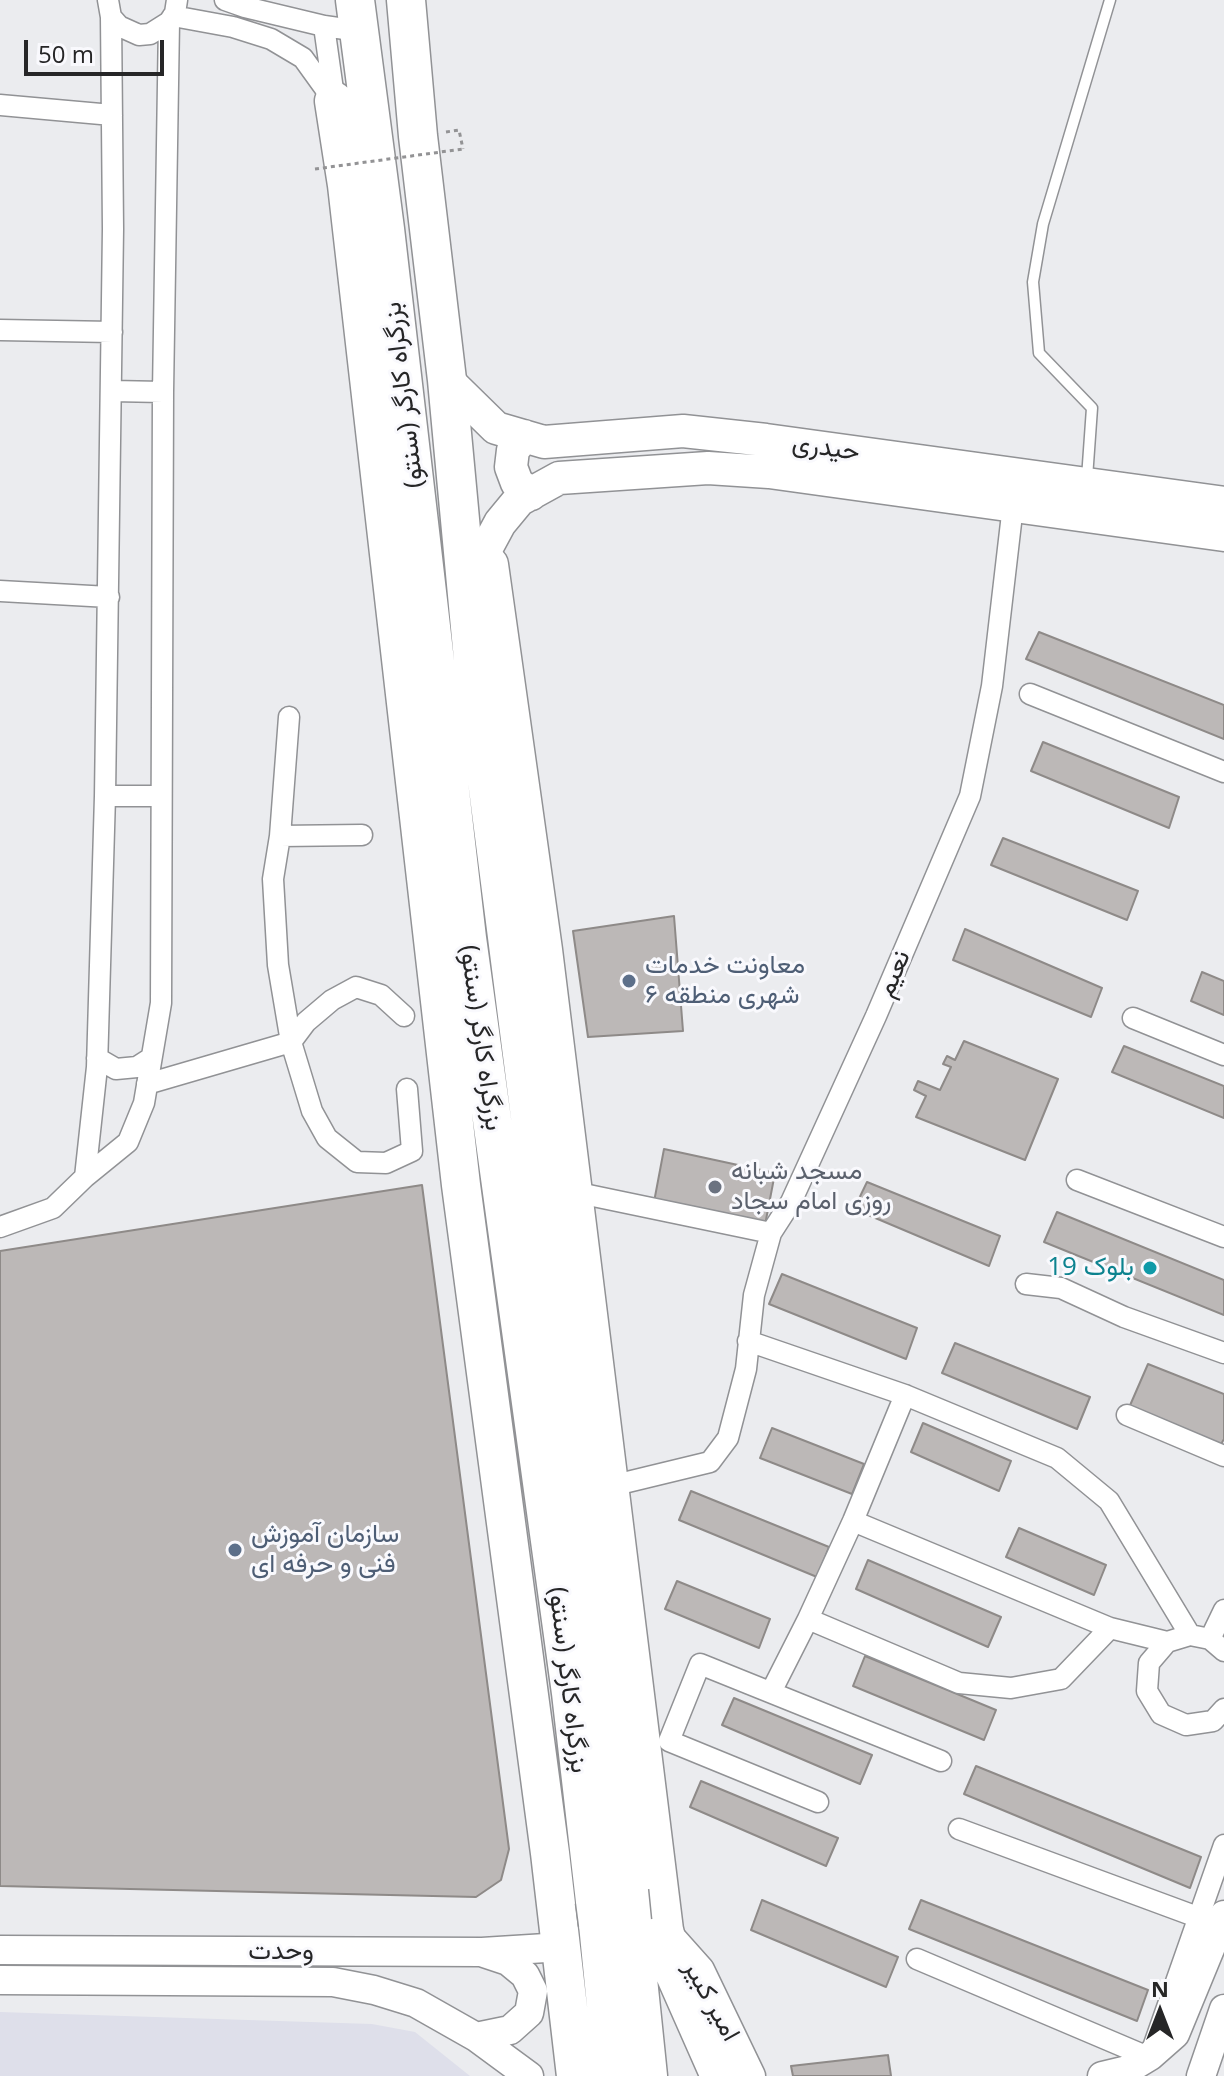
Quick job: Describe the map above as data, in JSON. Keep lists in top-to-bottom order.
{
  "streets": {
    "highway": ["بزرگراه کارگر (سنتو)"],
    "main road": ["حیدری", "وحدت", "امیر کبیر"],
    "street": ["نعیم"]
  },
  "crossings": [
    ["بزرگراه کارگر (سنتو)", "حیدری"],
    ["حیدری", "نعیم"]
  ],
  "places": [
    "معاونت خدمات شهری منطقه ۶",
    "مسجد شبانه روزی امام سجاد",
    "بلوک 19",
    "سازمان آموزش فنی و حرفه ای"
  ],
  "scale_bar": "50 m",
  "north": "top"
}
